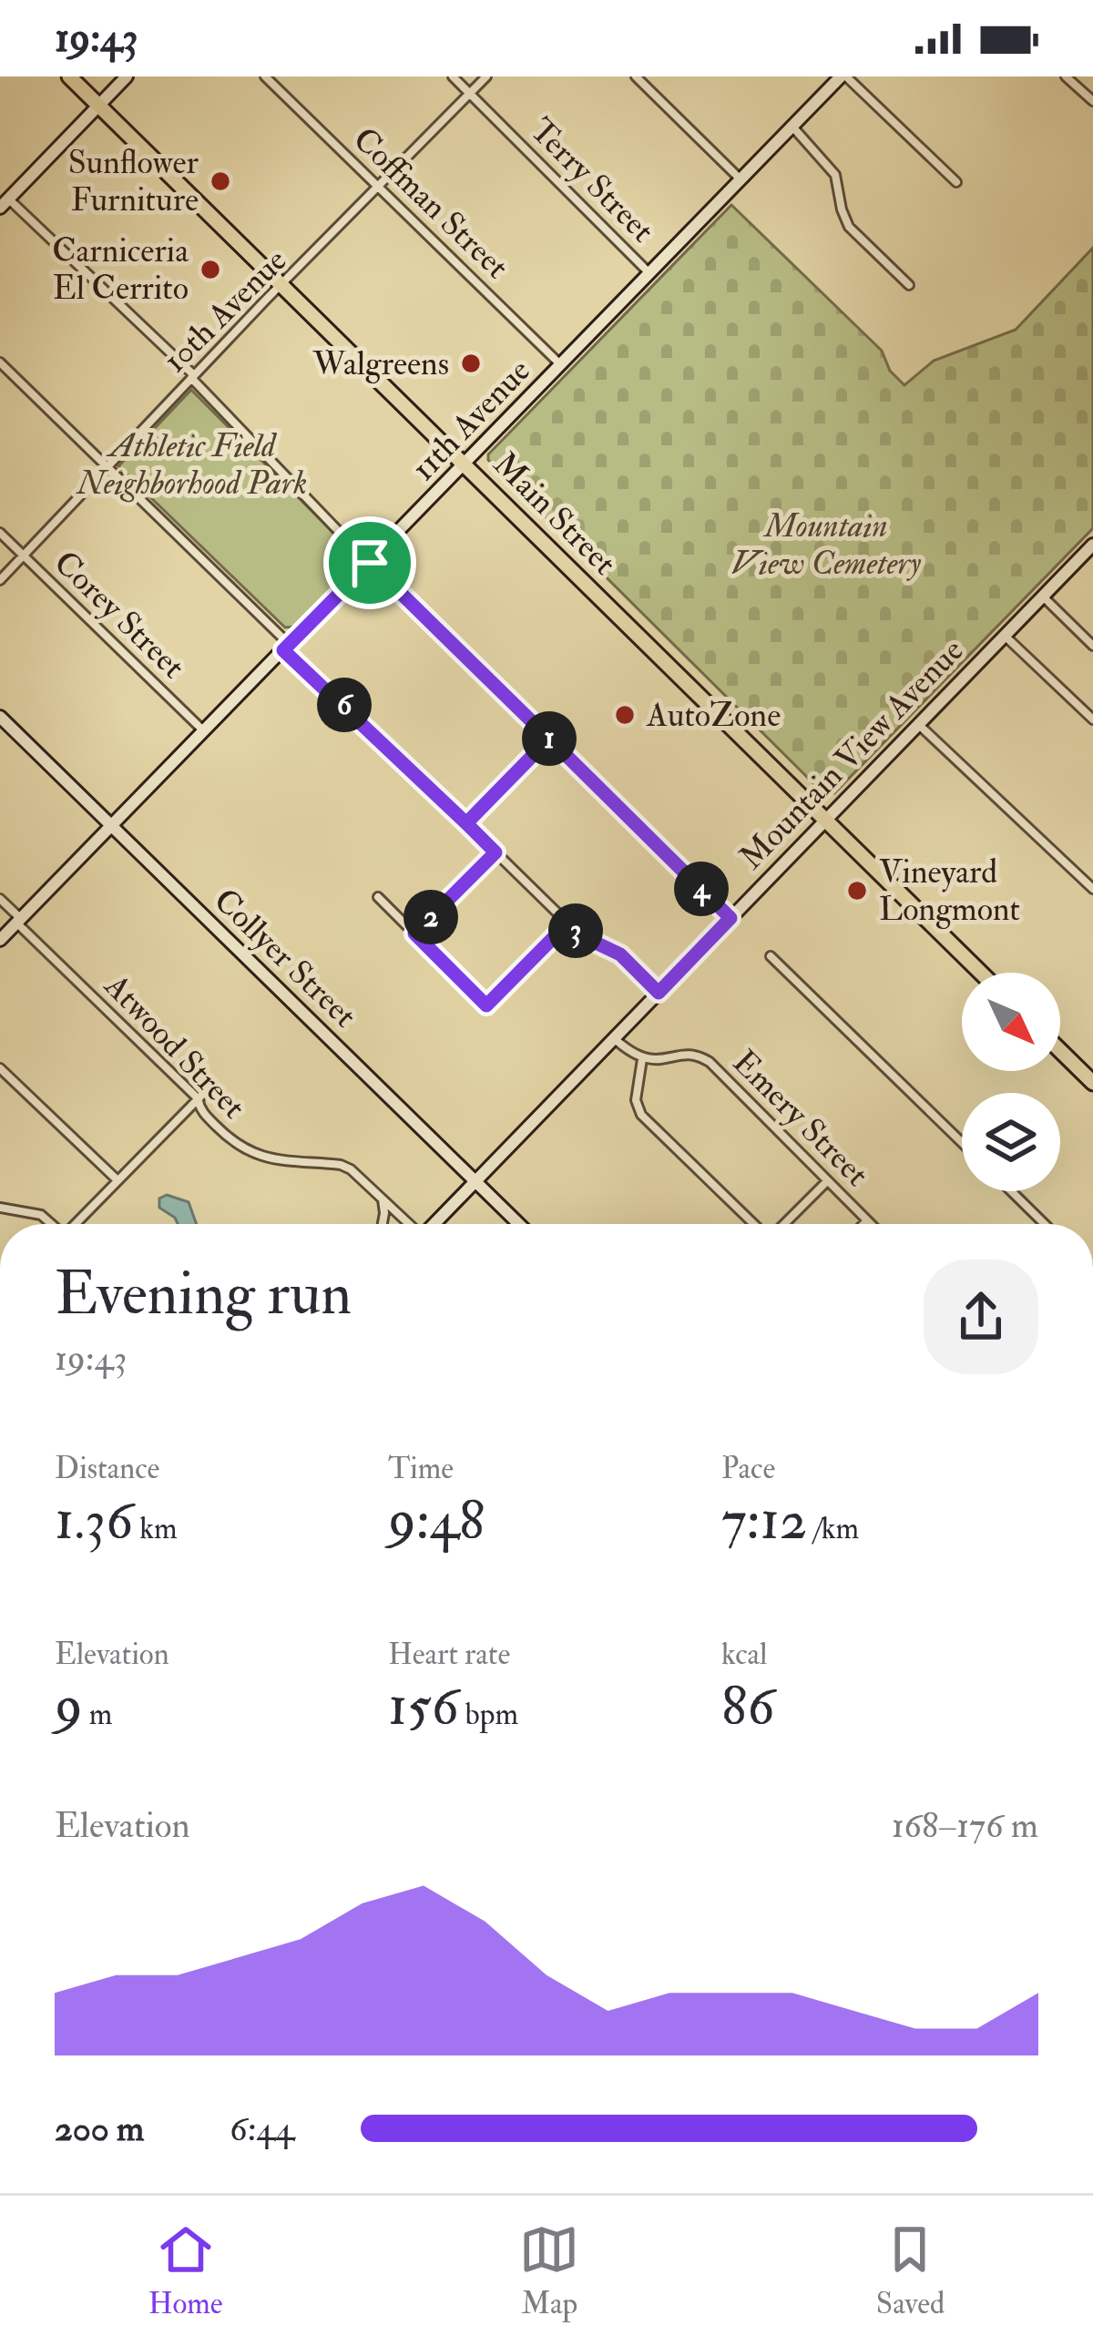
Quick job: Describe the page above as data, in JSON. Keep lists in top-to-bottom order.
{
  "streets": {
    "highway": ["Main Street"],
    "street": [
      "Terry Street",
      "Coffman Street",
      "10th Avenue",
      "11th Avenue",
      "Corey Street",
      "Mountain View Avenue",
      "Collyer Street",
      "Atwood Street",
      "Emery Street"
    ]
  },
  "crossings": [
    ["Terry Street", "10th Avenue"],
    ["Terry Street", "11th Avenue"],
    ["Coffman Street", "10th Avenue"],
    ["Coffman Street", "11th Avenue"],
    ["10th Avenue", "Main Street"],
    ["10th Avenue", "Corey Street"],
    ["11th Avenue", "Main Street"],
    ["11th Avenue", "Corey Street"],
    ["11th Avenue", "Collyer Street"],
    ["11th Avenue", "Atwood Street"],
    ["Main Street", "Mountain View Avenue"],
    ["Mountain View Avenue", "Collyer Street"]
  ],
  "parks": ["Athletic Field Neighborhood Park", "Mountain View Cemetery"],
  "places": [
    "Sunflower Furniture",
    "Carniceria El Cerrito",
    "Walgreens",
    "AutoZone",
    "Vineyard Longmont"
  ],
  "north": "bottom right",
  "page": {
    "status": "19:43",
    "pins": [
      "6",
      "1",
      "4",
      "2",
      "3"
    ],
    "heading": ["Evening run", "19:43"],
    "stats": [
      ["Distance", "1.36 km"],
      ["Time", "9:48"],
      ["Pace", "7:12 /km"],
      ["Elevation", "9 m"],
      ["Heart rate", "156 bpm"],
      ["kcal", "86"]
    ],
    "chart": ["Elevation", "168–176 m"],
    "list": [
      {
        "name": "200 m",
        "note": "6:44"
      }
    ],
    "tabs": ["Home", "Map", "Saved"]
  }
}
